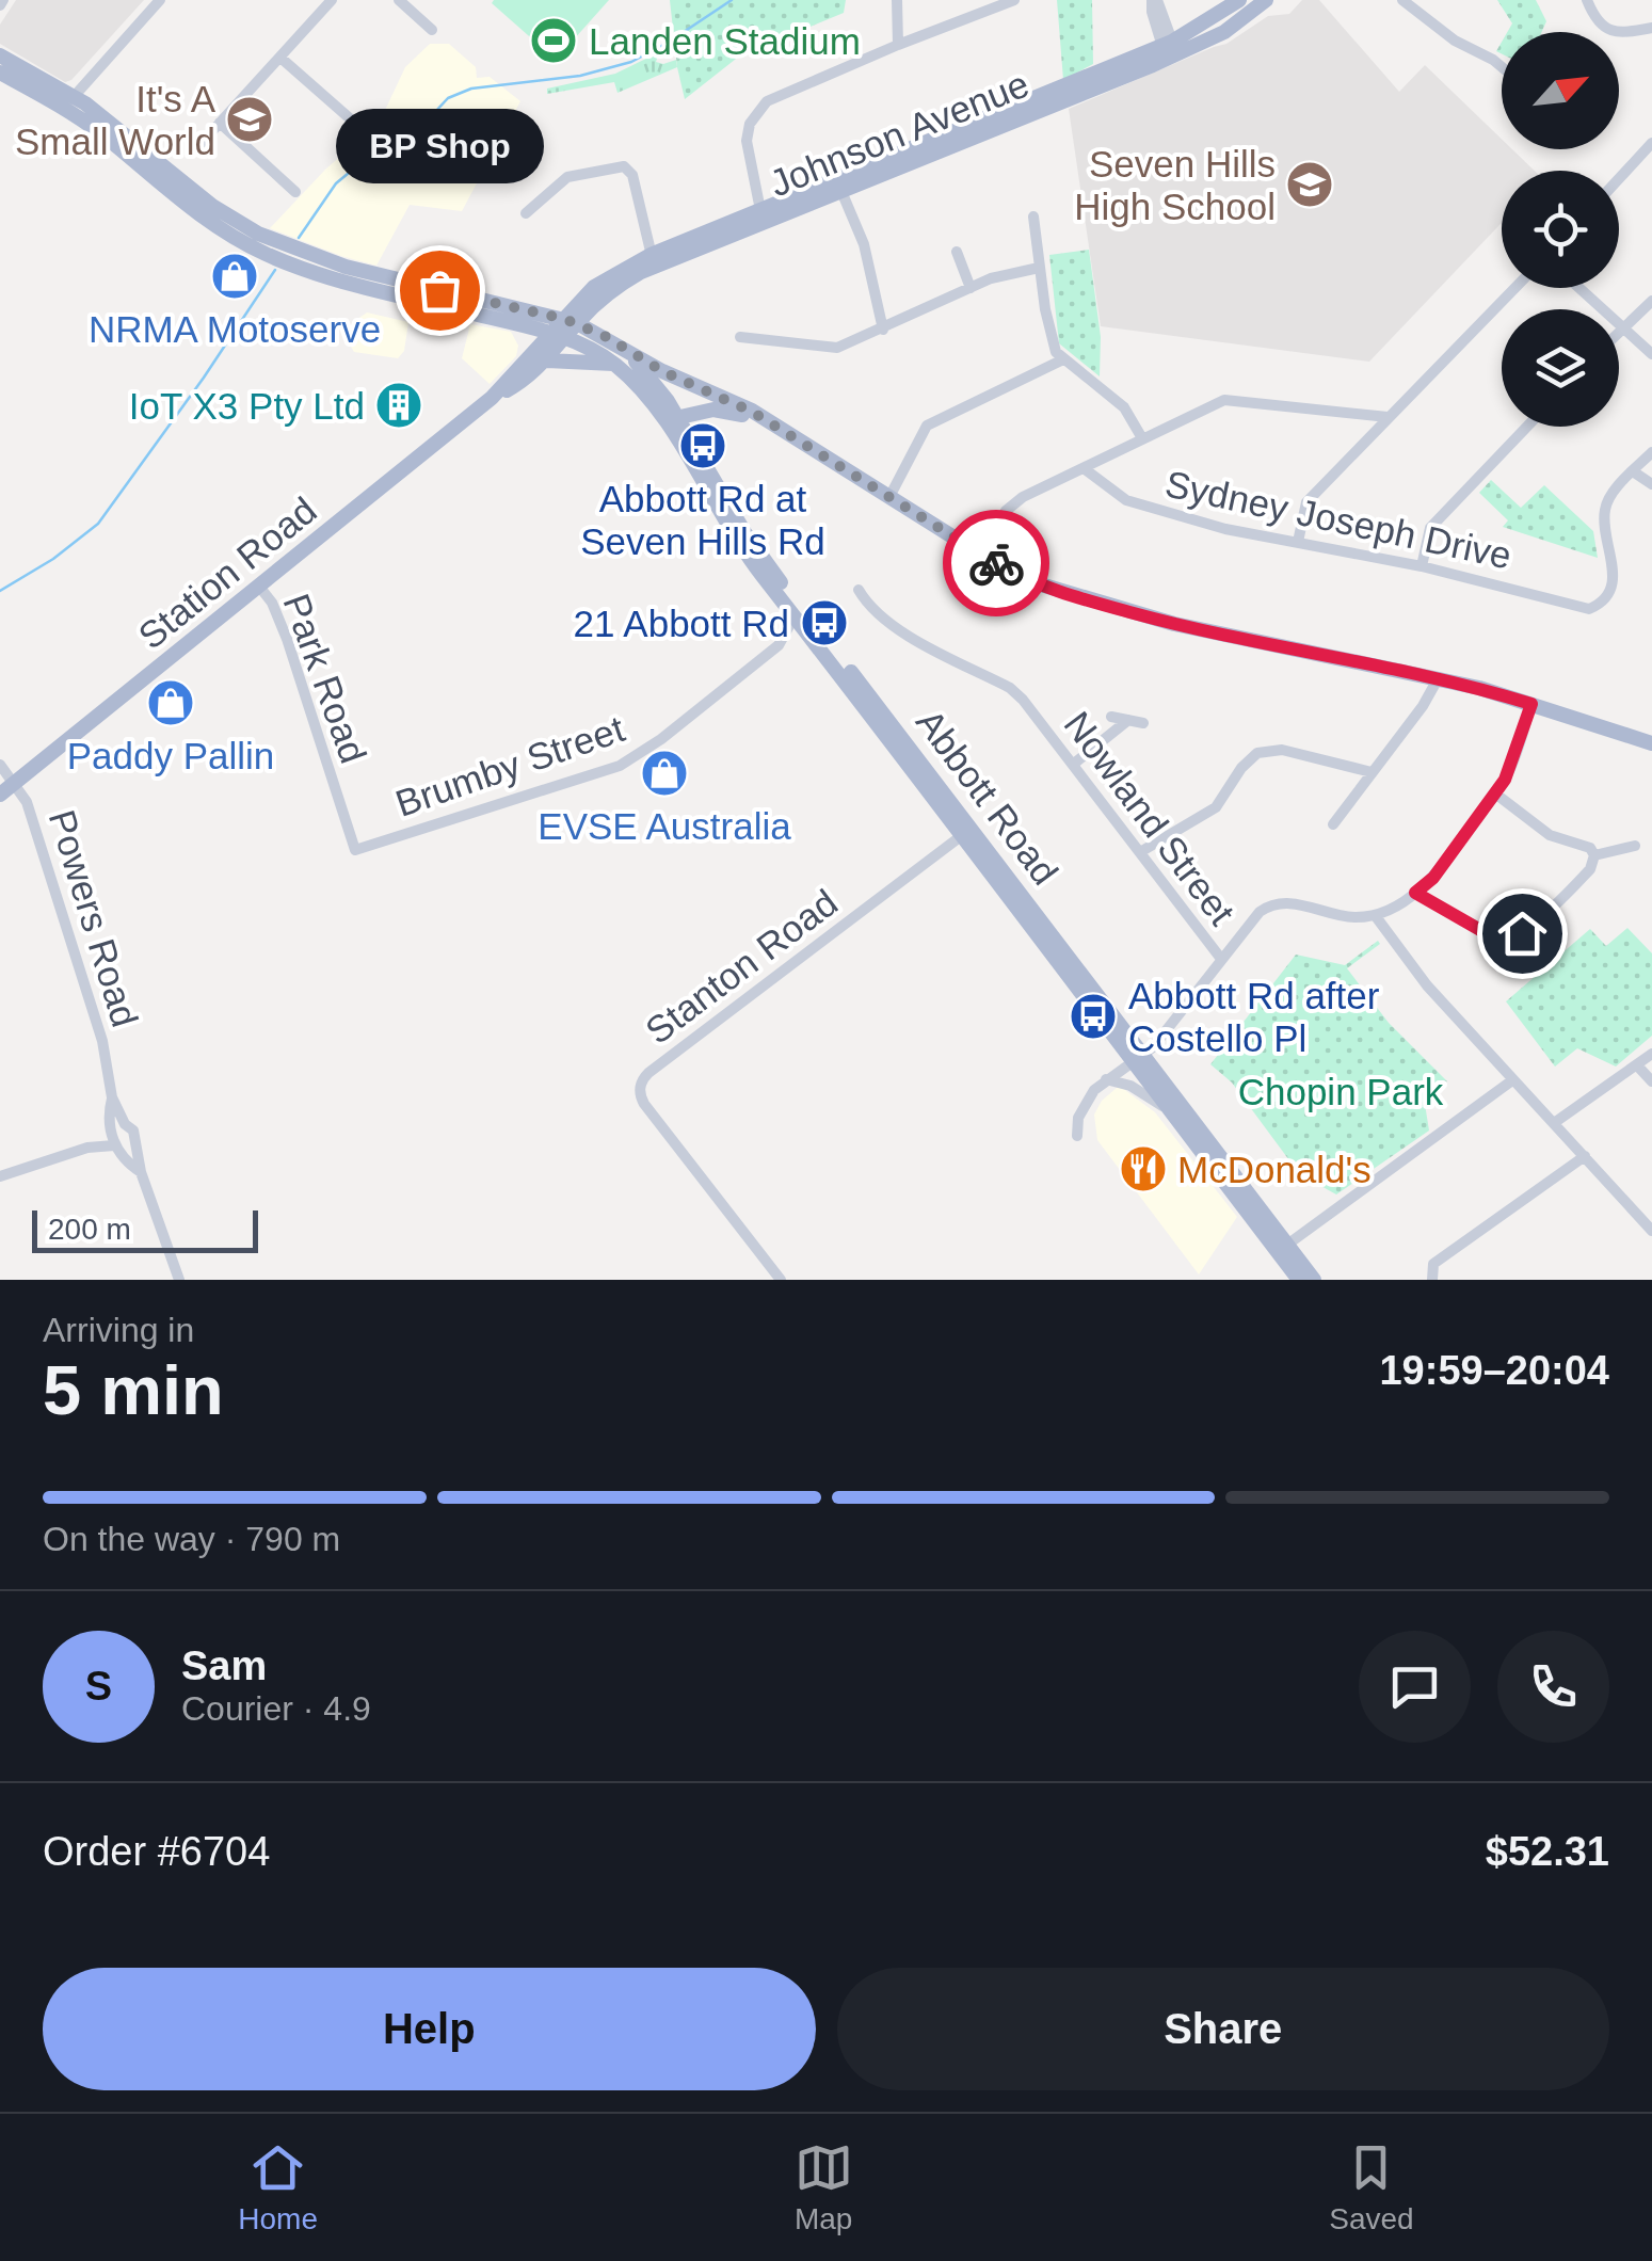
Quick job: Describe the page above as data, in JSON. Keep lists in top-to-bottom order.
{
  "streets": {
    "main road": ["Johnson Avenue", "Station Road", "Abbott Road"],
    "street": [
      "Sydney Joseph Drive",
      "Park Road",
      "Brumby Street",
      "Nowland Street",
      "Powers Road",
      "Stanton Road"
    ]
  },
  "crossings": [
    ["Johnson Avenue", "Station Road"],
    ["Johnson Avenue", "Abbott Road"],
    ["Station Road", "Park Road"],
    ["Station Road", "Abbott Road"],
    ["Station Road", "Powers Road"],
    ["Park Road", "Brumby Street"],
    ["Abbott Road", "Stanton Road"]
  ],
  "parks": ["Chopin Park"],
  "places": {
    "sports": ["Landen Stadium"],
    "school or university": ["It's A Small World", "Seven Hills High School"],
    "shop": ["NRMA Motoserve", "Paddy Pallin", "EVSE Australia"],
    "other": ["BP Shop"],
    "building": ["IoT X3 Pty Ltd"],
    "bus stop": ["Abbott Rd at Seven Hills Rd", "21 Abbott Rd", "Abbott Rd after Costello Pl"],
    "restaurant": ["McDonald's"]
  },
  "scale_bar": "200 m",
  "north": "top right",
  "page": {
    "bubble": "BP Shop",
    "scale": "200 m",
    "heading": ["5 min", "Arriving in", "19:59–20:04"],
    "panel": [
      "Sam",
      "Courier · 4.9",
      "Order #6704",
      "$52.31"
    ],
    "bar": "On the way · 790 m",
    "round": "S",
    "buttons": ["Help", "Share"],
    "tabs": ["Home", "Map", "Saved"]
  }
}
